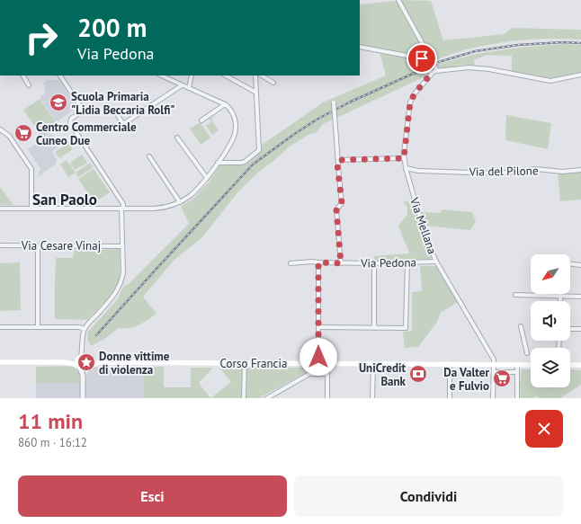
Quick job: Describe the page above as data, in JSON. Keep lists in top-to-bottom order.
{
  "streets": {
    "main road": ["Corso Francia"],
    "street": [
      "Via del Pilone",
      "Via Mellana",
      "Via Cesare Vinaj",
      "Via Pedona"
    ]
  },
  "crossings": [
    ["Via del Pilone", "Via Mellana"],
    ["Via Mellana", "Via Pedona"],
    ["Via Mellana", "Corso Francia"]
  ],
  "districts": ["San Paolo"],
  "places": {
    "school or university": ["Scuola Primaria \"Lidia Beccaria Rolfi\""],
    "supermarket": ["Centro Commerciale Cuneo Due", "Da Valter e Fulvio"],
    "place": ["Donne vittime di violenza"],
    "bank": ["UniCredit Bank"]
  },
  "north": "bottom left",
  "page": {
    "turn": ["200 m", "Via Pedona"],
    "heading": ["11 min", "860 m · 16:12"],
    "buttons": ["Esci", "Condividi"]
  }
}
